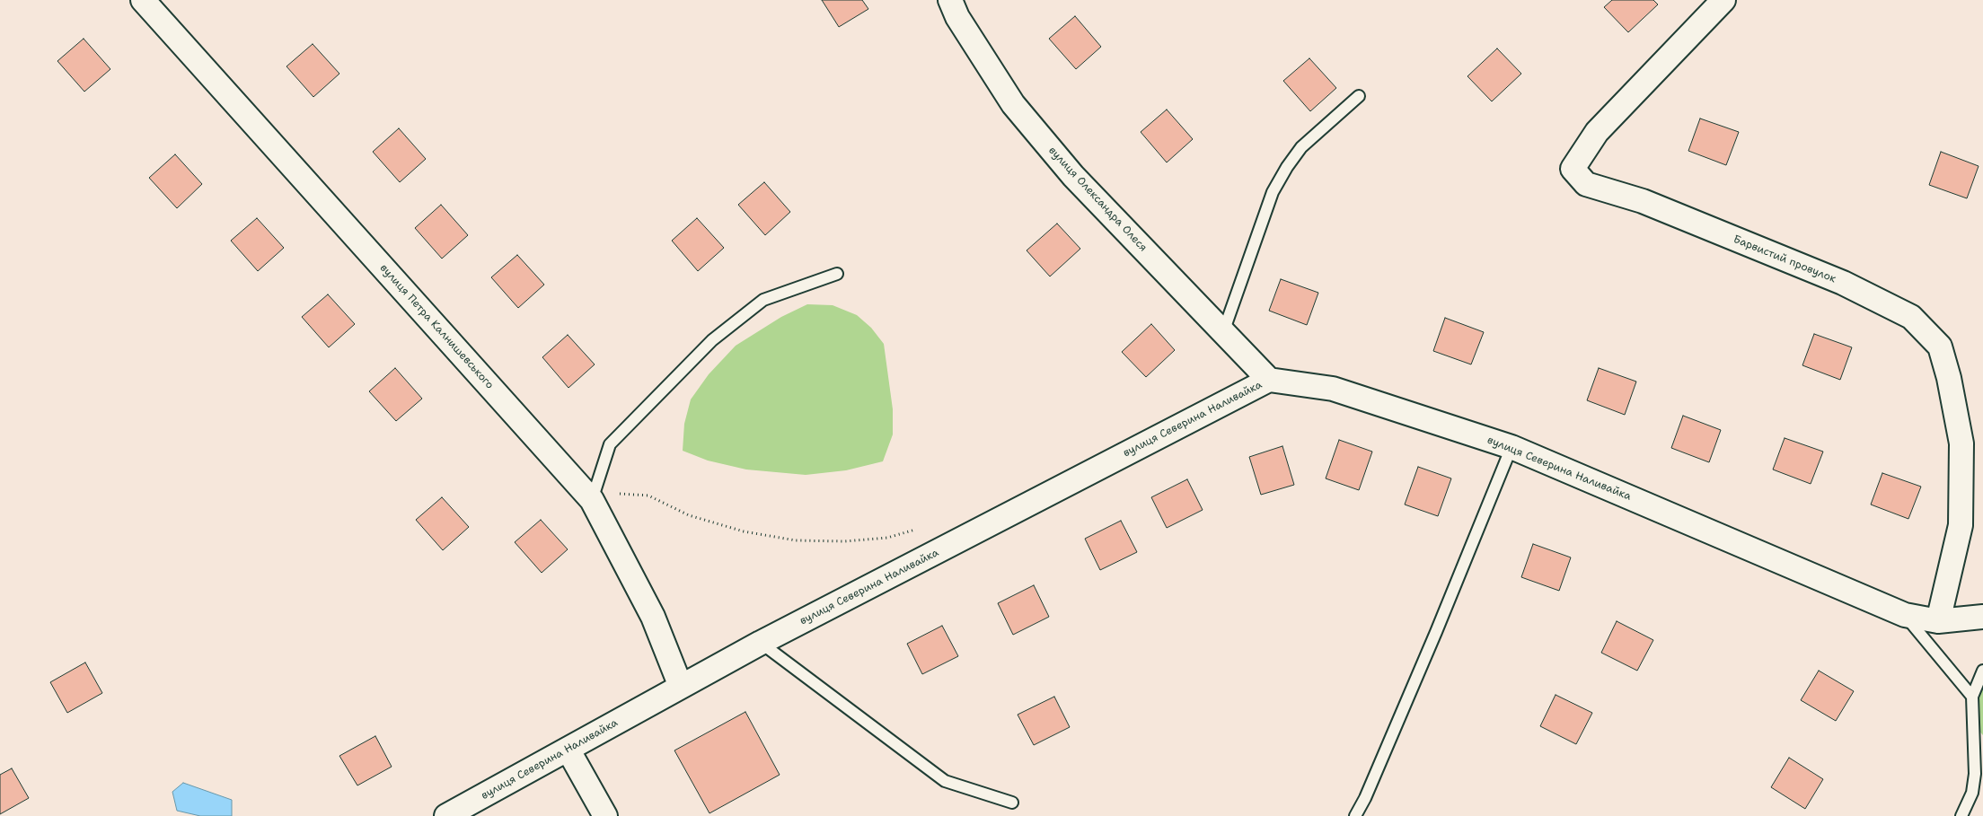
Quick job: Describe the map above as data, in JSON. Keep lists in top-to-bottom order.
{
  "streets": {
    "street": [
      "вулиця Олександра Олеся",
      "Барвистий провулок",
      "вулиця Петра Калнишевського",
      "вулиця Северина Наливайка"
    ]
  },
  "crossings": [
    ["вулиця Олександра Олеся", "вулиця Северина Наливайка"],
    ["Барвистий провулок", "вулиця Северина Наливайка"],
    ["вулиця Петра Калнишевського", "вулиця Северина Наливайка"]
  ]
}
